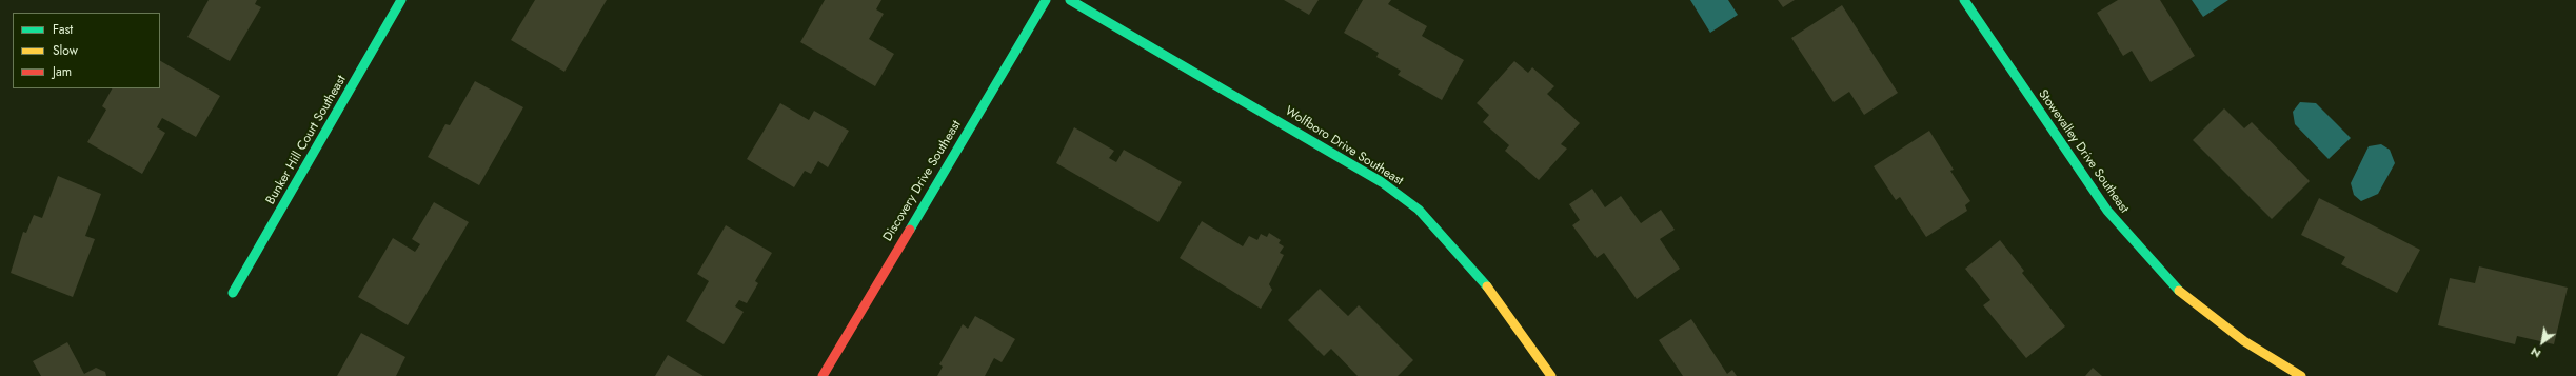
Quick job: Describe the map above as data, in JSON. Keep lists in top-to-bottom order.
{
  "streets": {
    "street": [
      "Bunker Hill Court Southeast",
      "Wolfboro Drive Southeast",
      "Stowevalley Drive Southeast",
      "Discovery Drive Southeast"
    ]
  },
  "legend": ["Fast", "Slow", "Jam"],
  "north": "bottom left"
}
